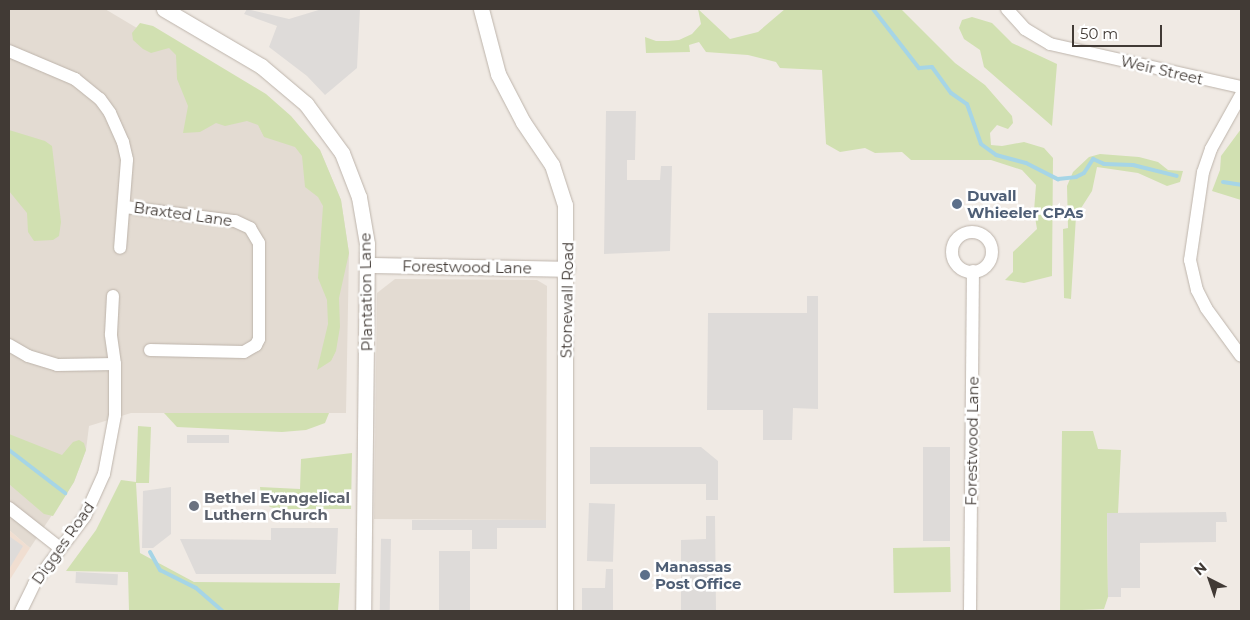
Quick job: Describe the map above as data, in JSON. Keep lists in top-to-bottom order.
{
  "streets": {
    "street": [
      "Weir Street",
      "Braxted Lane",
      "Forestwood Lane",
      "Plantation Lane",
      "Stonewall Road",
      "Digges Road"
    ]
  },
  "crossings": [
    ["Forestwood Lane", "Plantation Lane"],
    ["Forestwood Lane", "Stonewall Road"]
  ],
  "places": ["Duvall Whieeler CPAs", "Bethel Evangelical Luthern Church", "Manassas Post Office"],
  "scale_bar": "50 m",
  "north": "top left"
}
